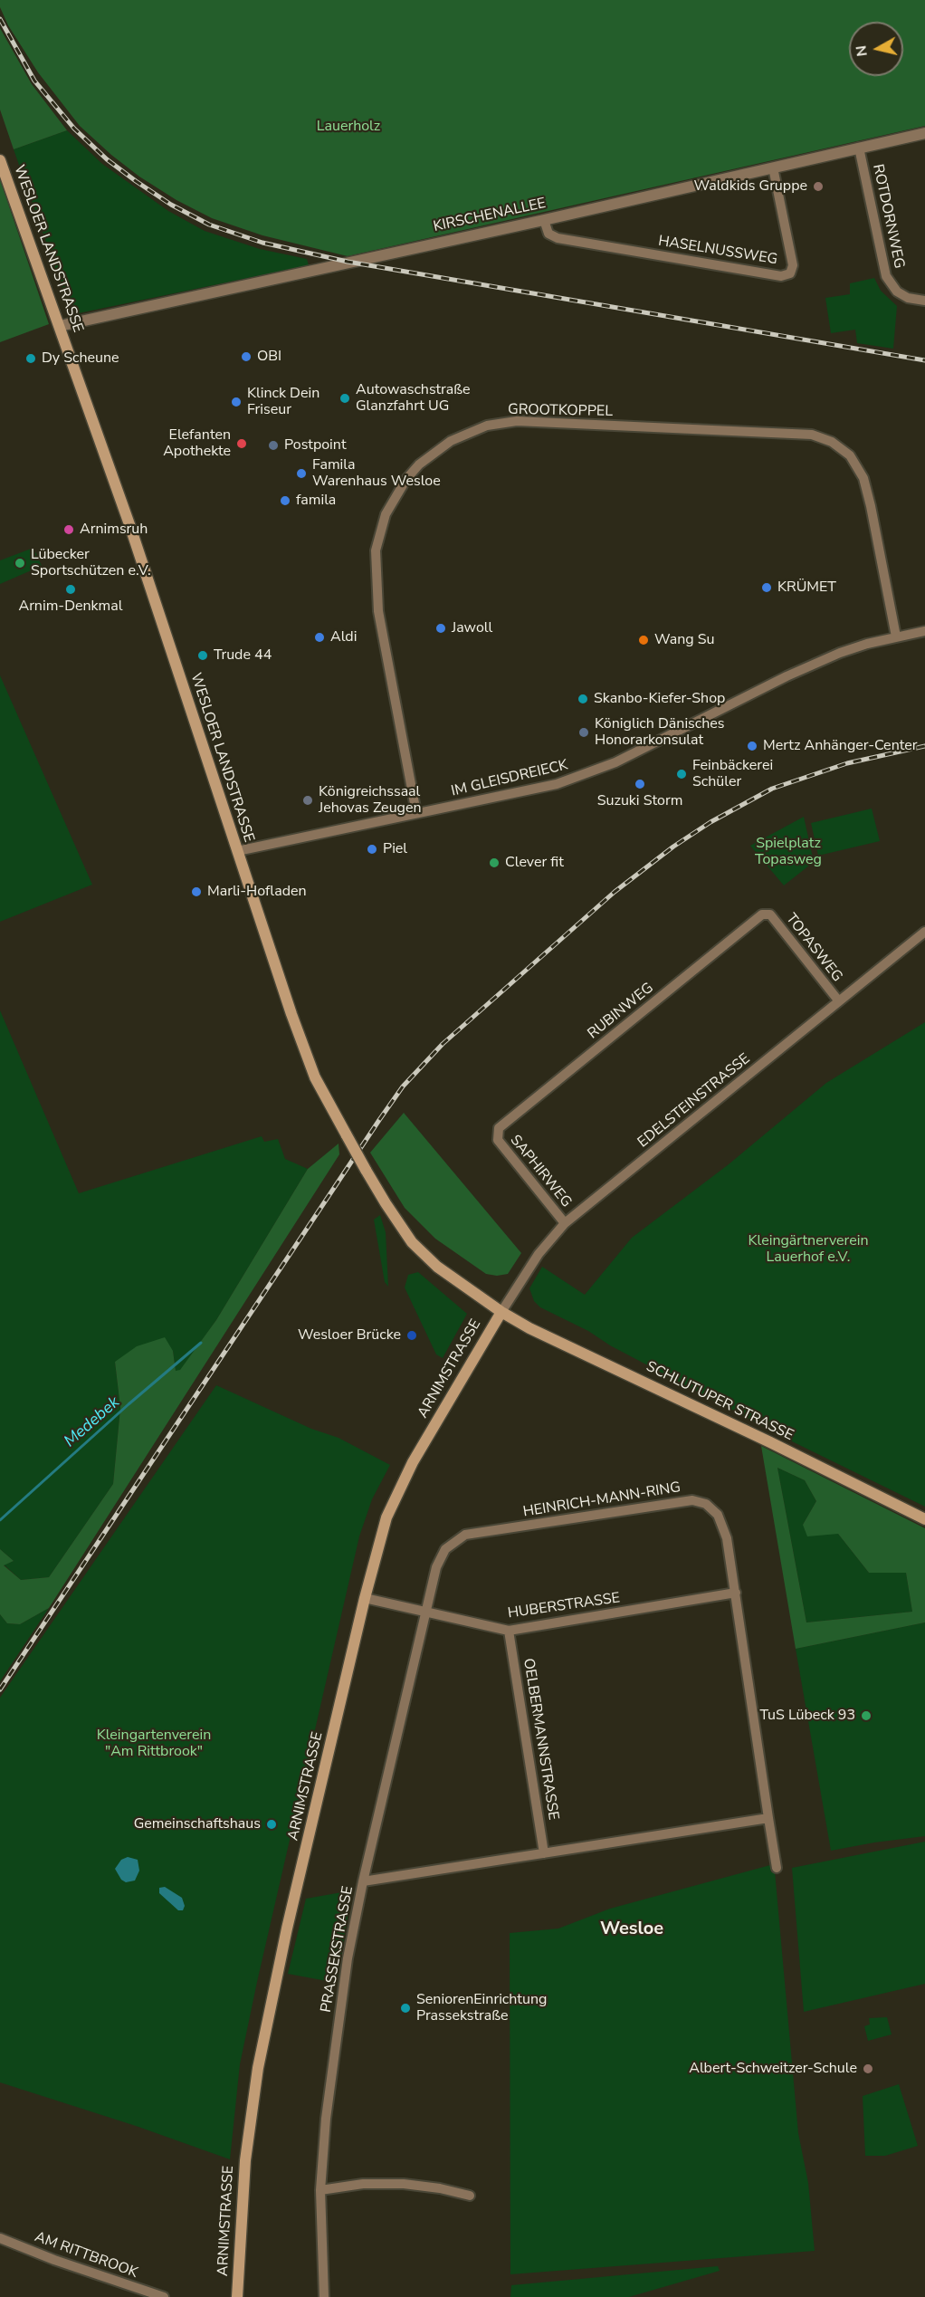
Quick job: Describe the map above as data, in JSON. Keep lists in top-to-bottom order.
{
  "streets": {
    "main road": ["WESLOER LANDSTRASSE", "ARNIMSTRASSE", "SCHLUTUPER STRASSE"],
    "street": [
      "KIRSCHENALLEE",
      "ROTDORNWEG",
      "HASELNUSSWEG",
      "GROOTKOPPEL",
      "IM GLEISDREIECK",
      "TOPASWEG",
      "RUBINWEG",
      "EDELSTEINSTRASSE",
      "SAPHIRWEG",
      "HEINRICH-MANN-RING",
      "HUBERSTRASSE",
      "OELBERMANNSTRASSE",
      "PRASSEKSTRASSE",
      "AM RITTBROOK"
    ]
  },
  "crossings": [
    ["KIRSCHENALLEE", "ROTDORNWEG"],
    ["KIRSCHENALLEE", "WESLOER LANDSTRASSE"],
    ["KIRSCHENALLEE", "HASELNUSSWEG"],
    ["WESLOER LANDSTRASSE", "IM GLEISDREIECK"],
    ["WESLOER LANDSTRASSE", "EDELSTEINSTRASSE"],
    ["WESLOER LANDSTRASSE", "ARNIMSTRASSE"],
    ["WESLOER LANDSTRASSE", "SCHLUTUPER STRASSE"],
    ["GROOTKOPPEL", "IM GLEISDREIECK"],
    ["TOPASWEG", "RUBINWEG"],
    ["TOPASWEG", "EDELSTEINSTRASSE"],
    ["RUBINWEG", "SAPHIRWEG"],
    ["EDELSTEINSTRASSE", "SAPHIRWEG"],
    ["EDELSTEINSTRASSE", "ARNIMSTRASSE"],
    ["EDELSTEINSTRASSE", "SCHLUTUPER STRASSE"],
    ["ARNIMSTRASSE", "SCHLUTUPER STRASSE"],
    ["ARNIMSTRASSE", "HUBERSTRASSE"],
    ["HEINRICH-MANN-RING", "HUBERSTRASSE"],
    ["HEINRICH-MANN-RING", "PRASSEKSTRASSE"],
    ["HUBERSTRASSE", "OELBERMANNSTRASSE"],
    ["HUBERSTRASSE", "PRASSEKSTRASSE"]
  ],
  "districts": ["Wesloe"],
  "water": ["Medebek"],
  "parks": [
    "Lauerholz",
    "Spielplatz Topasweg",
    "Kleingärtnerverein Lauerhof e.V.",
    "Kleingartenverein \"Am Rittbrook\""
  ],
  "places": [
    "Waldkids Gruppe",
    "OBI",
    "Dy Scheune",
    "Autowaschstraße Glanzfahrt UG",
    "Klinck Dein Friseur",
    "Elefanten Apothekte",
    "Postpoint",
    "Famila Warenhaus Wesloe",
    "famila",
    "Arnimsruh",
    "Lübecker Sportschützen e.V.",
    "KRÜMET",
    "Arnim-Denkmal",
    "Jawoll",
    "Aldi",
    "Wang Su",
    "Trude 44",
    "Skanbo-Kiefer-Shop",
    "Königlich Dänisches Honorarkonsulat",
    "Mertz Anhänger-Center",
    "Feinbäckerei Schüler",
    "Suzuki Storm",
    "Königreichssaal Jehovas Zeugen",
    "Piel",
    "Clever fit",
    "Marli-Hofladen",
    "Wesloer Brücke",
    "TuS Lübeck 93",
    "Gemeinschaftshaus",
    "SeniorenEinrichtung Prassekstraße",
    "Albert-Schweitzer-Schule"
  ],
  "north": "left"
}
